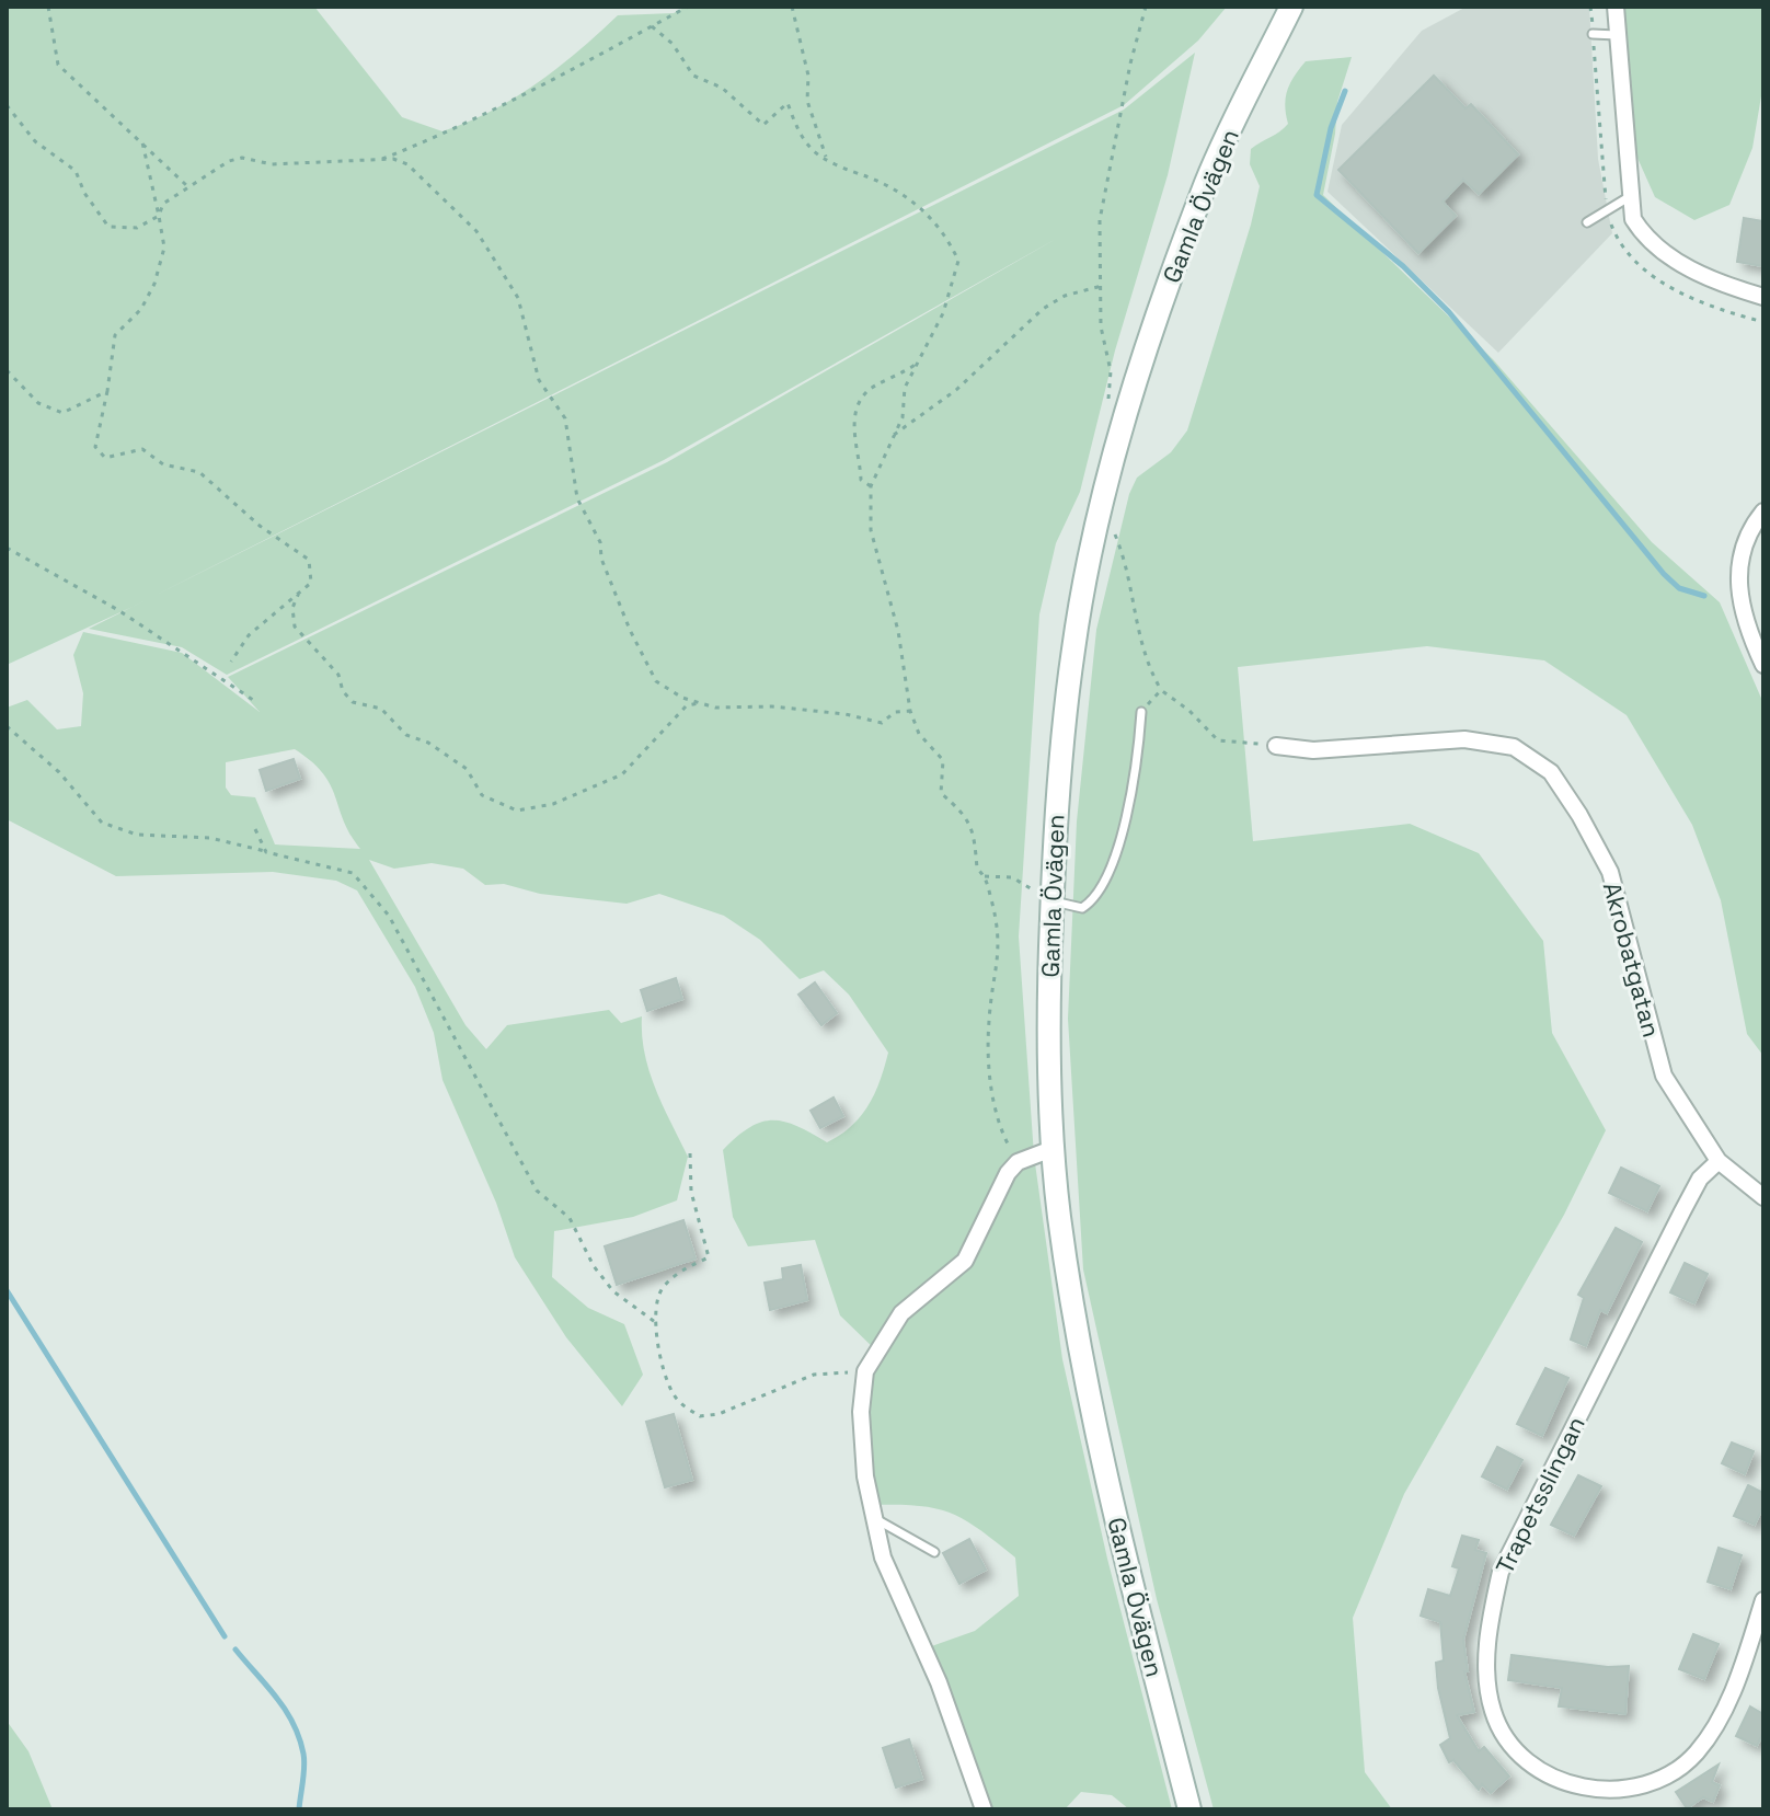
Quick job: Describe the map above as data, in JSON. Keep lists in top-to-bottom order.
{
  "streets": {
    "main road": ["Gamla Övägen"],
    "street": ["Akrobatgatan", "Trapetsslingan"]
  },
  "crossings": [
    ["Akrobatgatan", "Trapetsslingan"]
  ]
}
